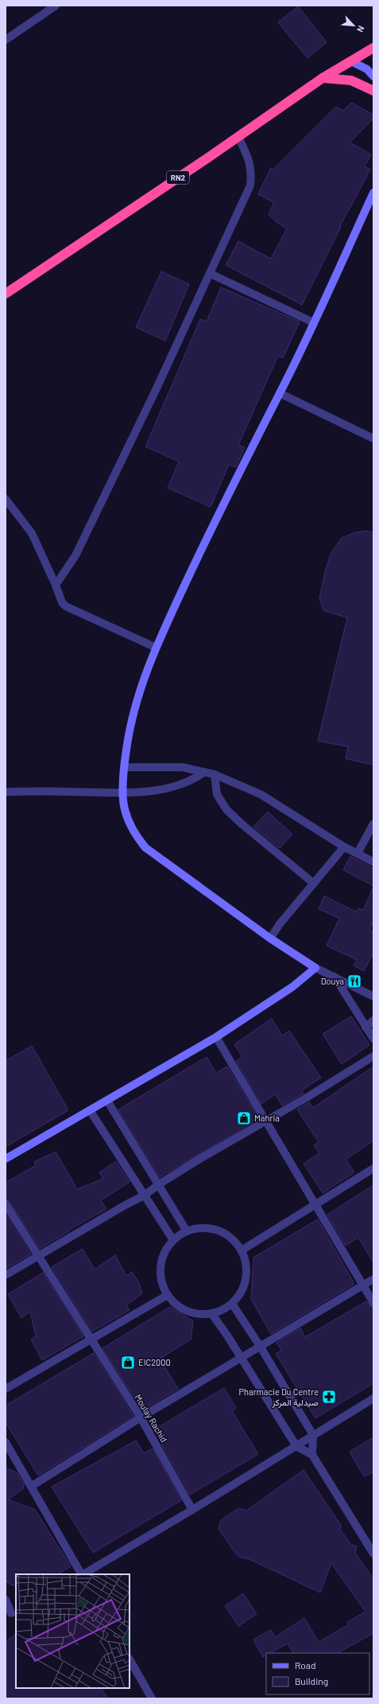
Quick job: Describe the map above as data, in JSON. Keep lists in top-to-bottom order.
{
  "streets": {
    "highway": ["RN2"],
    "street": ["Moulay Rachid"]
  },
  "places": {
    "restaurant": ["Douya"],
    "shop": ["Mahria", "EIC2000"],
    "pharmacy": ["Pharmacie Du Centre صيدلية المركز"]
  },
  "legend": ["Road", "Building"],
  "north": "bottom right"
}
